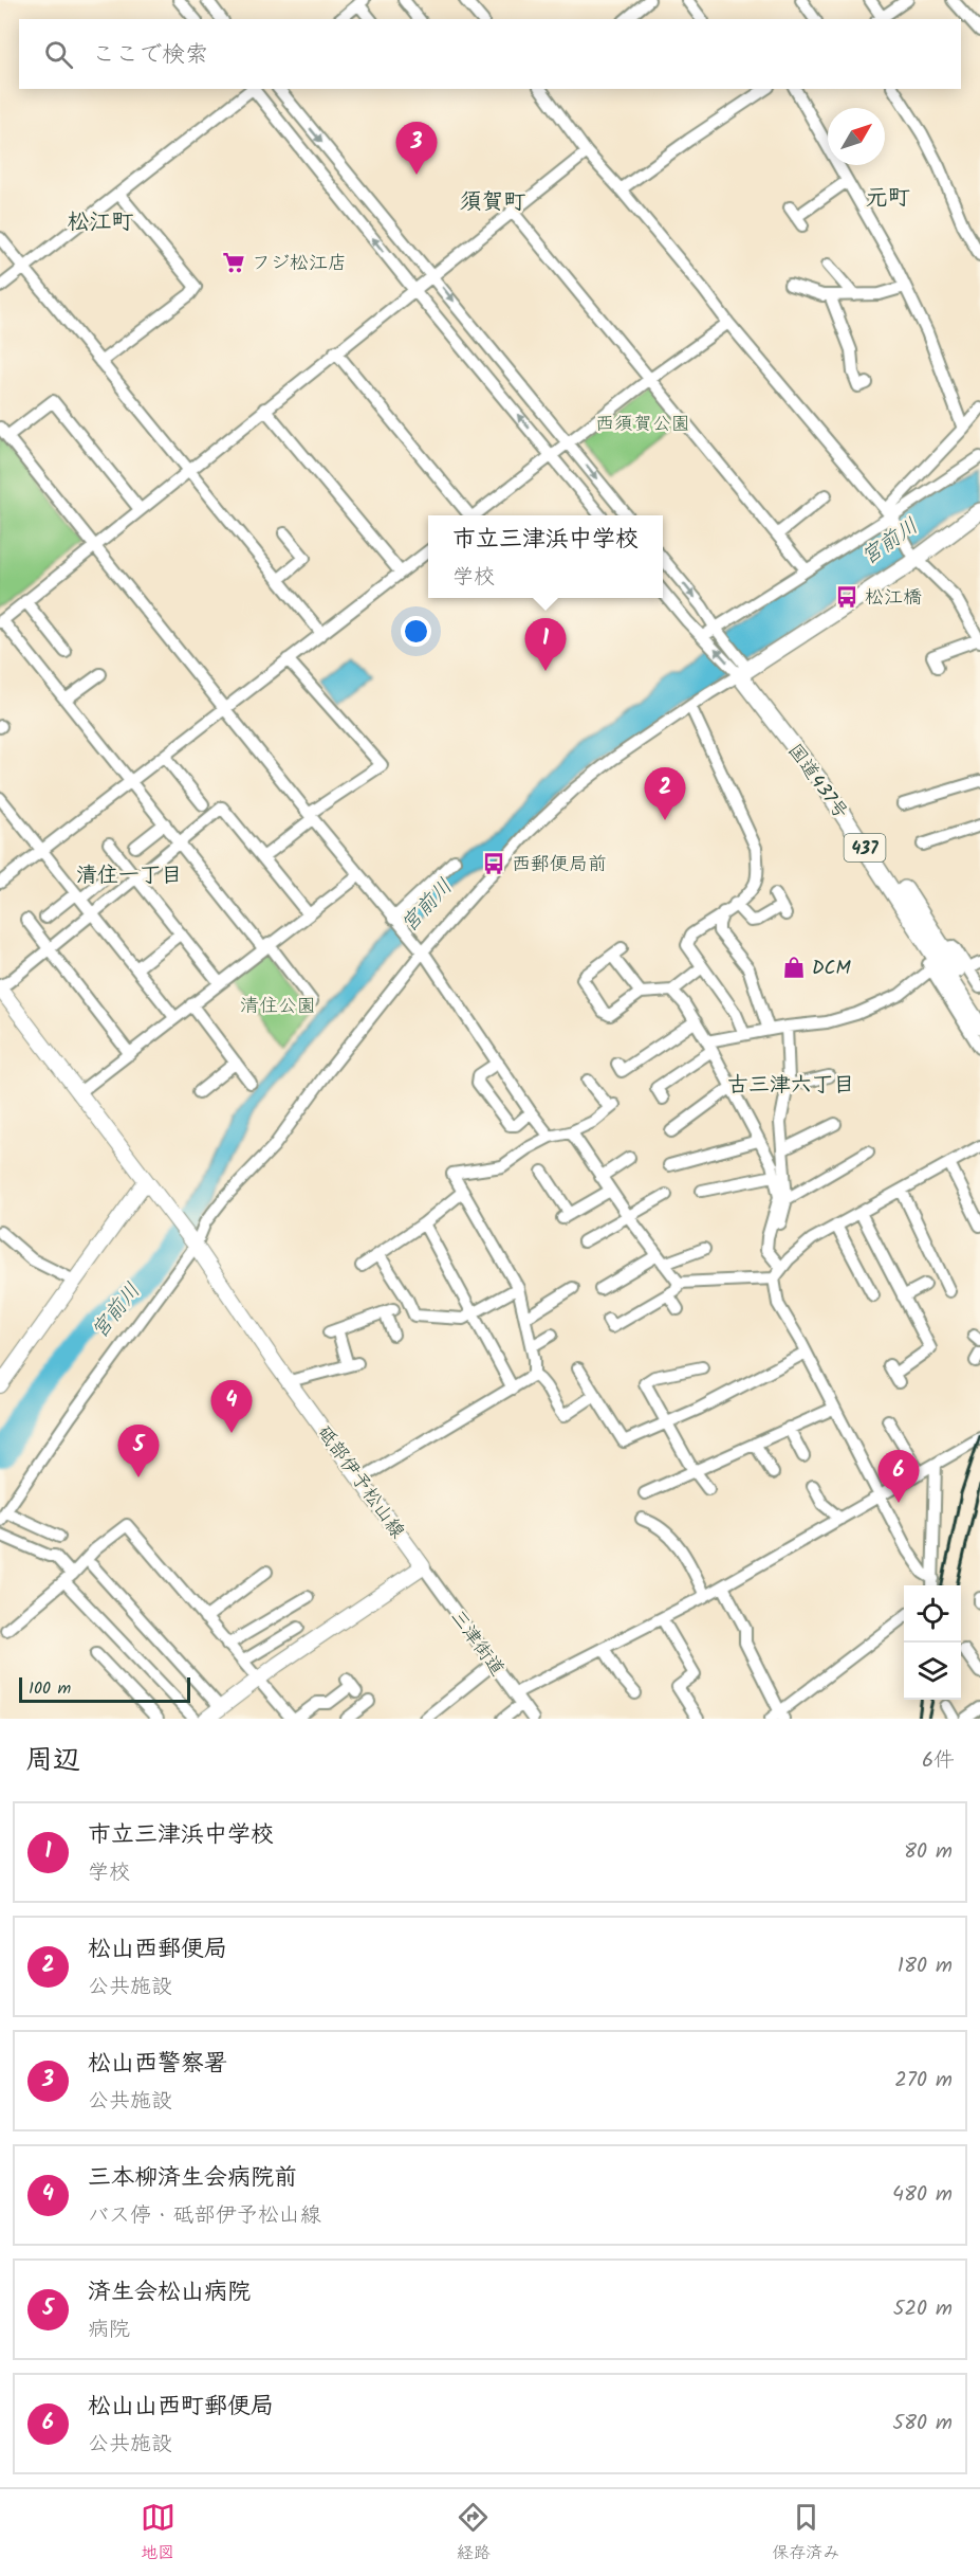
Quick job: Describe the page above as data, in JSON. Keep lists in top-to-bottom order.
{
  "streets": {
    "highway": ["国道437号", "437"],
    "main road": ["砥部伊予松山線"],
    "street": ["三津街道"]
  },
  "crossings": [
    ["砥部伊予松山線", "三津街道"]
  ],
  "districts": [
    "元町",
    "須賀町",
    "松江町",
    "清住一丁目",
    "古三津六丁目"
  ],
  "water": ["宮前川"],
  "parks": ["西須賀公園", "清住公園"],
  "places": {
    "supermarket": ["フジ松江店"],
    "bus stop": ["松江橋", "西郵便局前"],
    "shop": ["DCM"]
  },
  "scale_bar": "100 m",
  "north": "top right",
  "page": {
    "search": "ここで検索",
    "pins": [
      "3",
      "1",
      "2",
      "4",
      "5",
      "6"
    ],
    "popup": ["市立三津浜中学校", "学校"],
    "scale": "100 m",
    "heading": ["周辺", "6件"],
    "list": [
      {
        "mark": "1",
        "name": "市立三津浜中学校",
        "note": "学校",
        "value": "80 m"
      },
      {
        "mark": "2",
        "name": "松山西郵便局",
        "note": "公共施設",
        "value": "180 m"
      },
      {
        "mark": "3",
        "name": "松山西警察署",
        "note": "公共施設",
        "value": "270 m"
      },
      {
        "mark": "4",
        "name": "三本柳済生会病院前",
        "note": "バス停 · 砥部伊予松山線",
        "value": "480 m"
      },
      {
        "mark": "5",
        "name": "済生会松山病院",
        "note": "病院",
        "value": "520 m"
      },
      {
        "mark": "6",
        "name": "松山山西町郵便局",
        "note": "公共施設",
        "value": "580 m"
      }
    ],
    "nav": ["地図", "経路", "保存済み"]
  }
}
